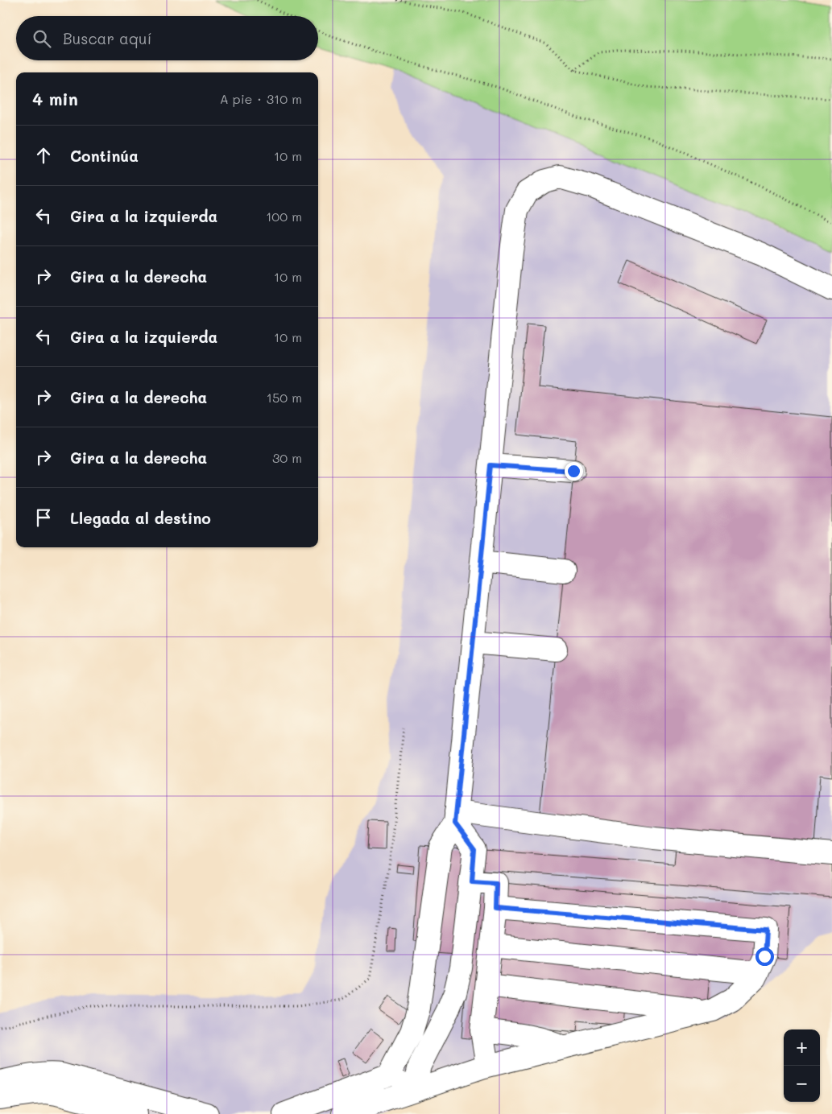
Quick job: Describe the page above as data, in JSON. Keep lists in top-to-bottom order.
{
  "page": {
    "search": "Buscar aquí",
    "heading": ["4 min", "A pie · 310 m"],
    "list": [
      ["Continúa", "10 m"],
      ["Gira a la izquierda", "100 m"],
      ["Gira a la derecha", "10 m"],
      ["Gira a la izquierda", "10 m"],
      ["Gira a la derecha", "150 m"],
      ["Gira a la derecha", "30 m"],
      "Llegada al destino"
    ],
    "map_buttons": ["+", "−"]
  }
}
